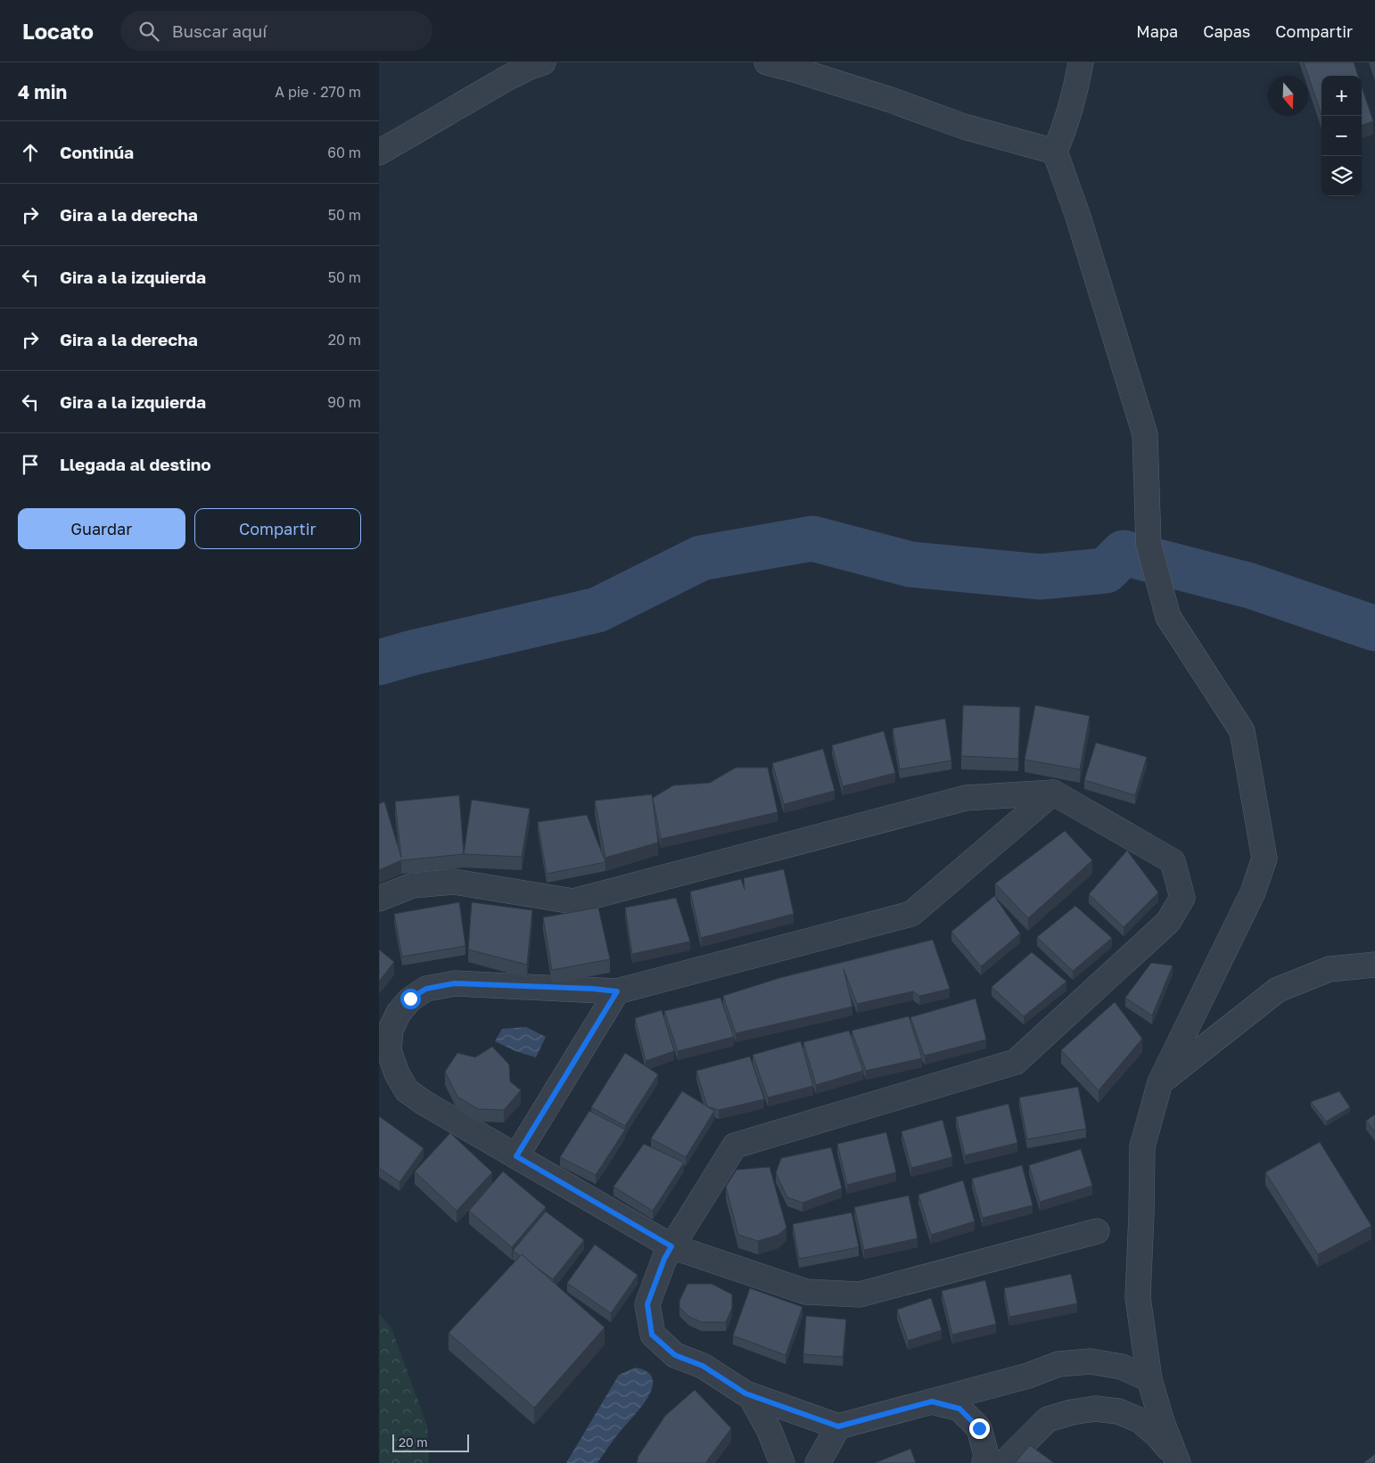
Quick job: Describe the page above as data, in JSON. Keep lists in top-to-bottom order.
{
  "scale_bar": "20 m",
  "north": "bottom",
  "page": {
    "header": "Locato",
    "search": "Buscar aquí",
    "nav": ["Mapa", "Capas", "Compartir"],
    "heading": ["4 min", "A pie · 270 m"],
    "map_buttons": ["+", "−"],
    "list": [
      ["Continúa", "60 m"],
      ["Gira a la derecha", "50 m"],
      ["Gira a la izquierda", "50 m"],
      ["Gira a la derecha", "20 m"],
      ["Gira a la izquierda", "90 m"],
      "Llegada al destino"
    ],
    "buttons": ["Guardar", "Compartir"],
    "scale": "20 m"
  }
}
